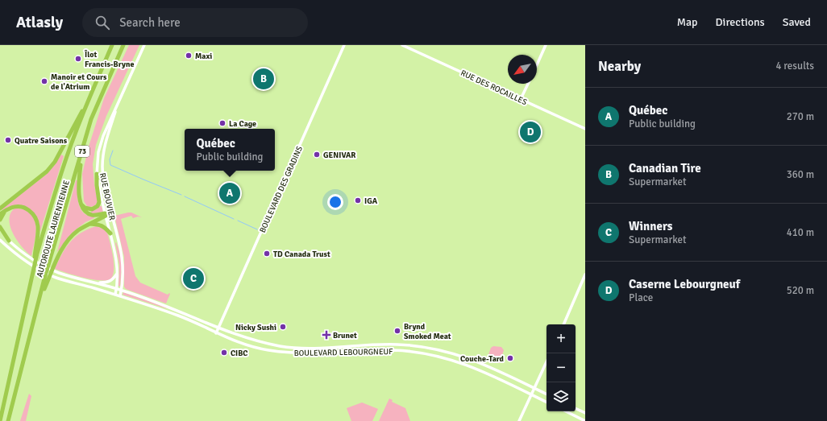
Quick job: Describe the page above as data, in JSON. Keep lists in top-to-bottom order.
{
  "streets": {
    "highway": ["73", "AUTOROUTE LAURENTIENNE"],
    "main road": [
      "RUE DES ROCAILLES",
      "BOULEVARD DES GRADINS",
      "RUE BOUVIER",
      "BOULEVARD LEBOURGNEUF"
    ]
  },
  "crossings": [
    ["BOULEVARD DES GRADINS", "BOULEVARD LEBOURGNEUF"],
    ["RUE BOUVIER", "BOULEVARD LEBOURGNEUF"]
  ],
  "places": {
    "other": [
      "Maxi",
      "Îlot Francis-Bryne",
      "Manoir et Cours de l'Atrium",
      "La Cage",
      "Quatre Saisons",
      "GENIVAR",
      "IGA",
      "TD Canada Trust",
      "Nicky Sushi",
      "Brynd Smoked Meat",
      "CIBC",
      "Couche-Tard"
    ],
    "health": ["Brunet"]
  },
  "north": "bottom left",
  "page": {
    "header": "Atlasly",
    "search": "Search here",
    "nav": ["Map", "Directions", "Saved"],
    "heading": ["Nearby", "4 results"],
    "pins": [
      "B",
      "D",
      "A",
      "C"
    ],
    "list": [
      {
        "mark": "A",
        "name": "Québec",
        "note": "Public building",
        "value": "270 m"
      },
      {
        "mark": "B",
        "name": "Canadian Tire",
        "note": "Supermarket",
        "value": "360 m"
      },
      {
        "mark": "C",
        "name": "Winners",
        "note": "Supermarket",
        "value": "410 m"
      },
      {
        "mark": "D",
        "name": "Caserne Lebourgneuf",
        "note": "Place",
        "value": "520 m"
      }
    ],
    "popup": ["Québec", "Public building"],
    "map_buttons": ["+", "−"]
  }
}
